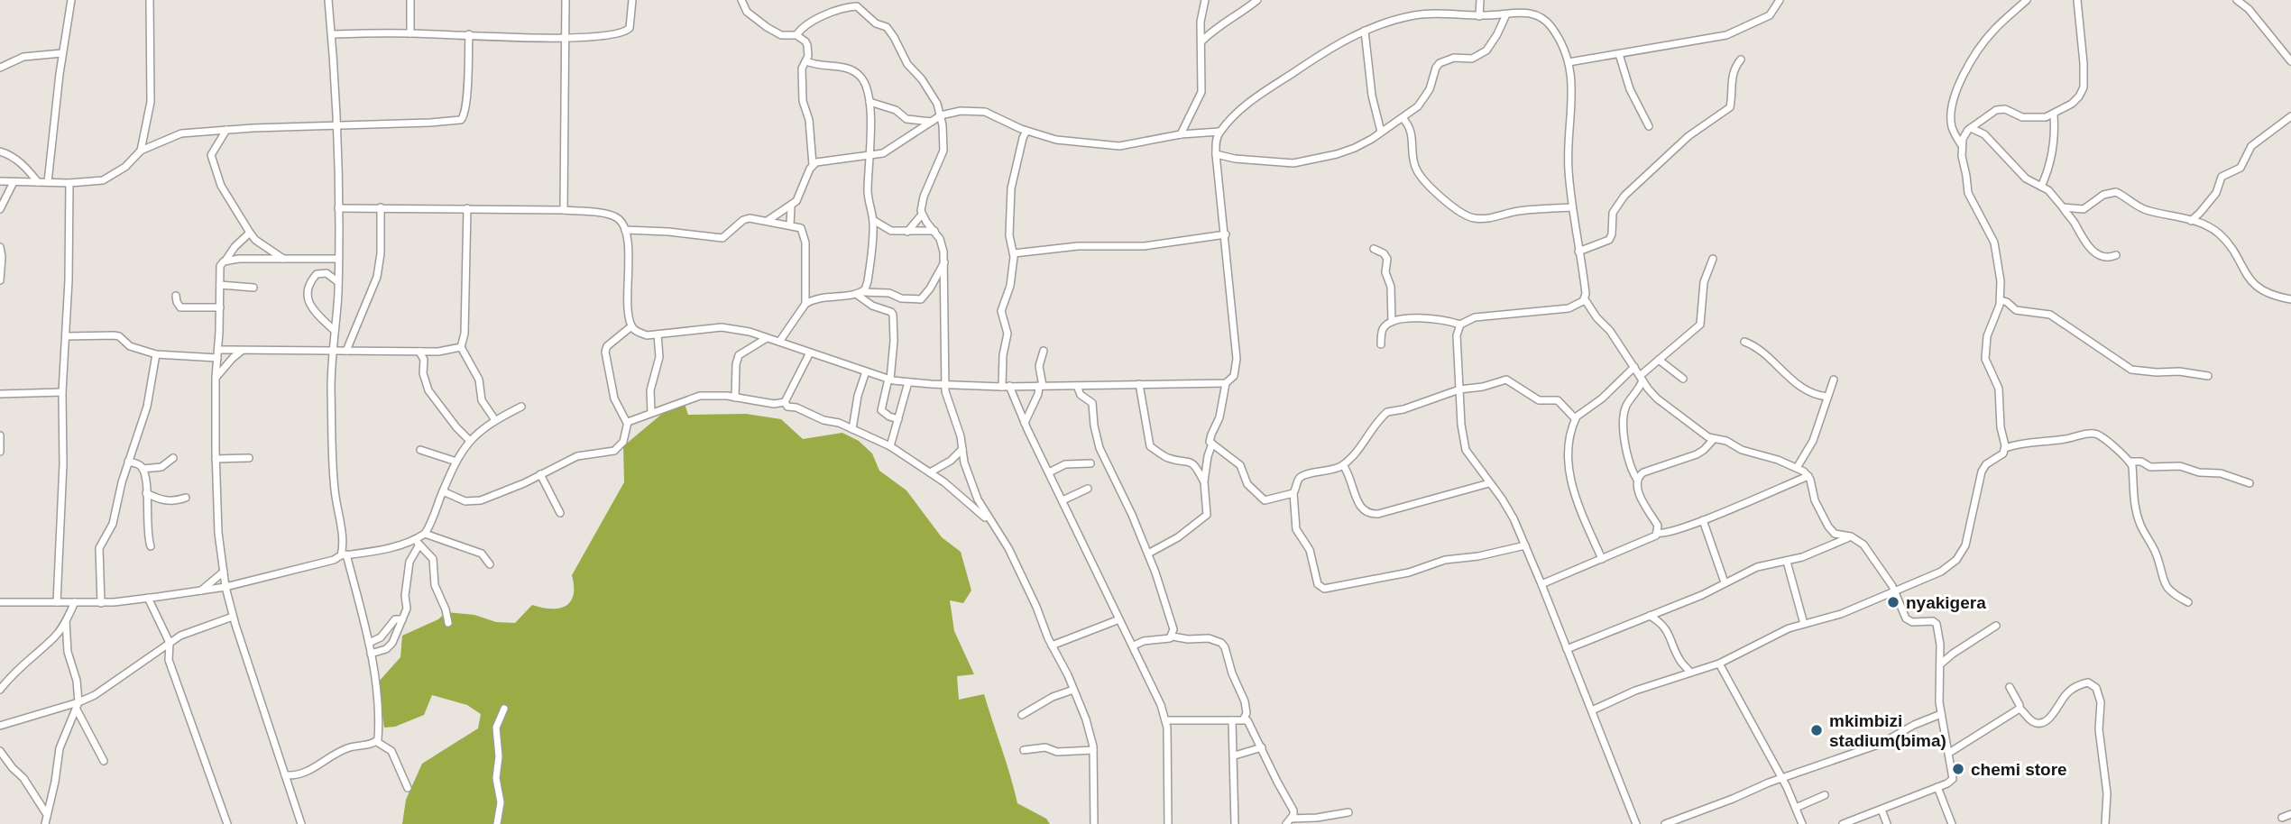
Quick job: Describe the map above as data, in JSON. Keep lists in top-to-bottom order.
{
  "places": ["nyakigera", "mkimbizi stadium(bima)", "chemi store"]
}
